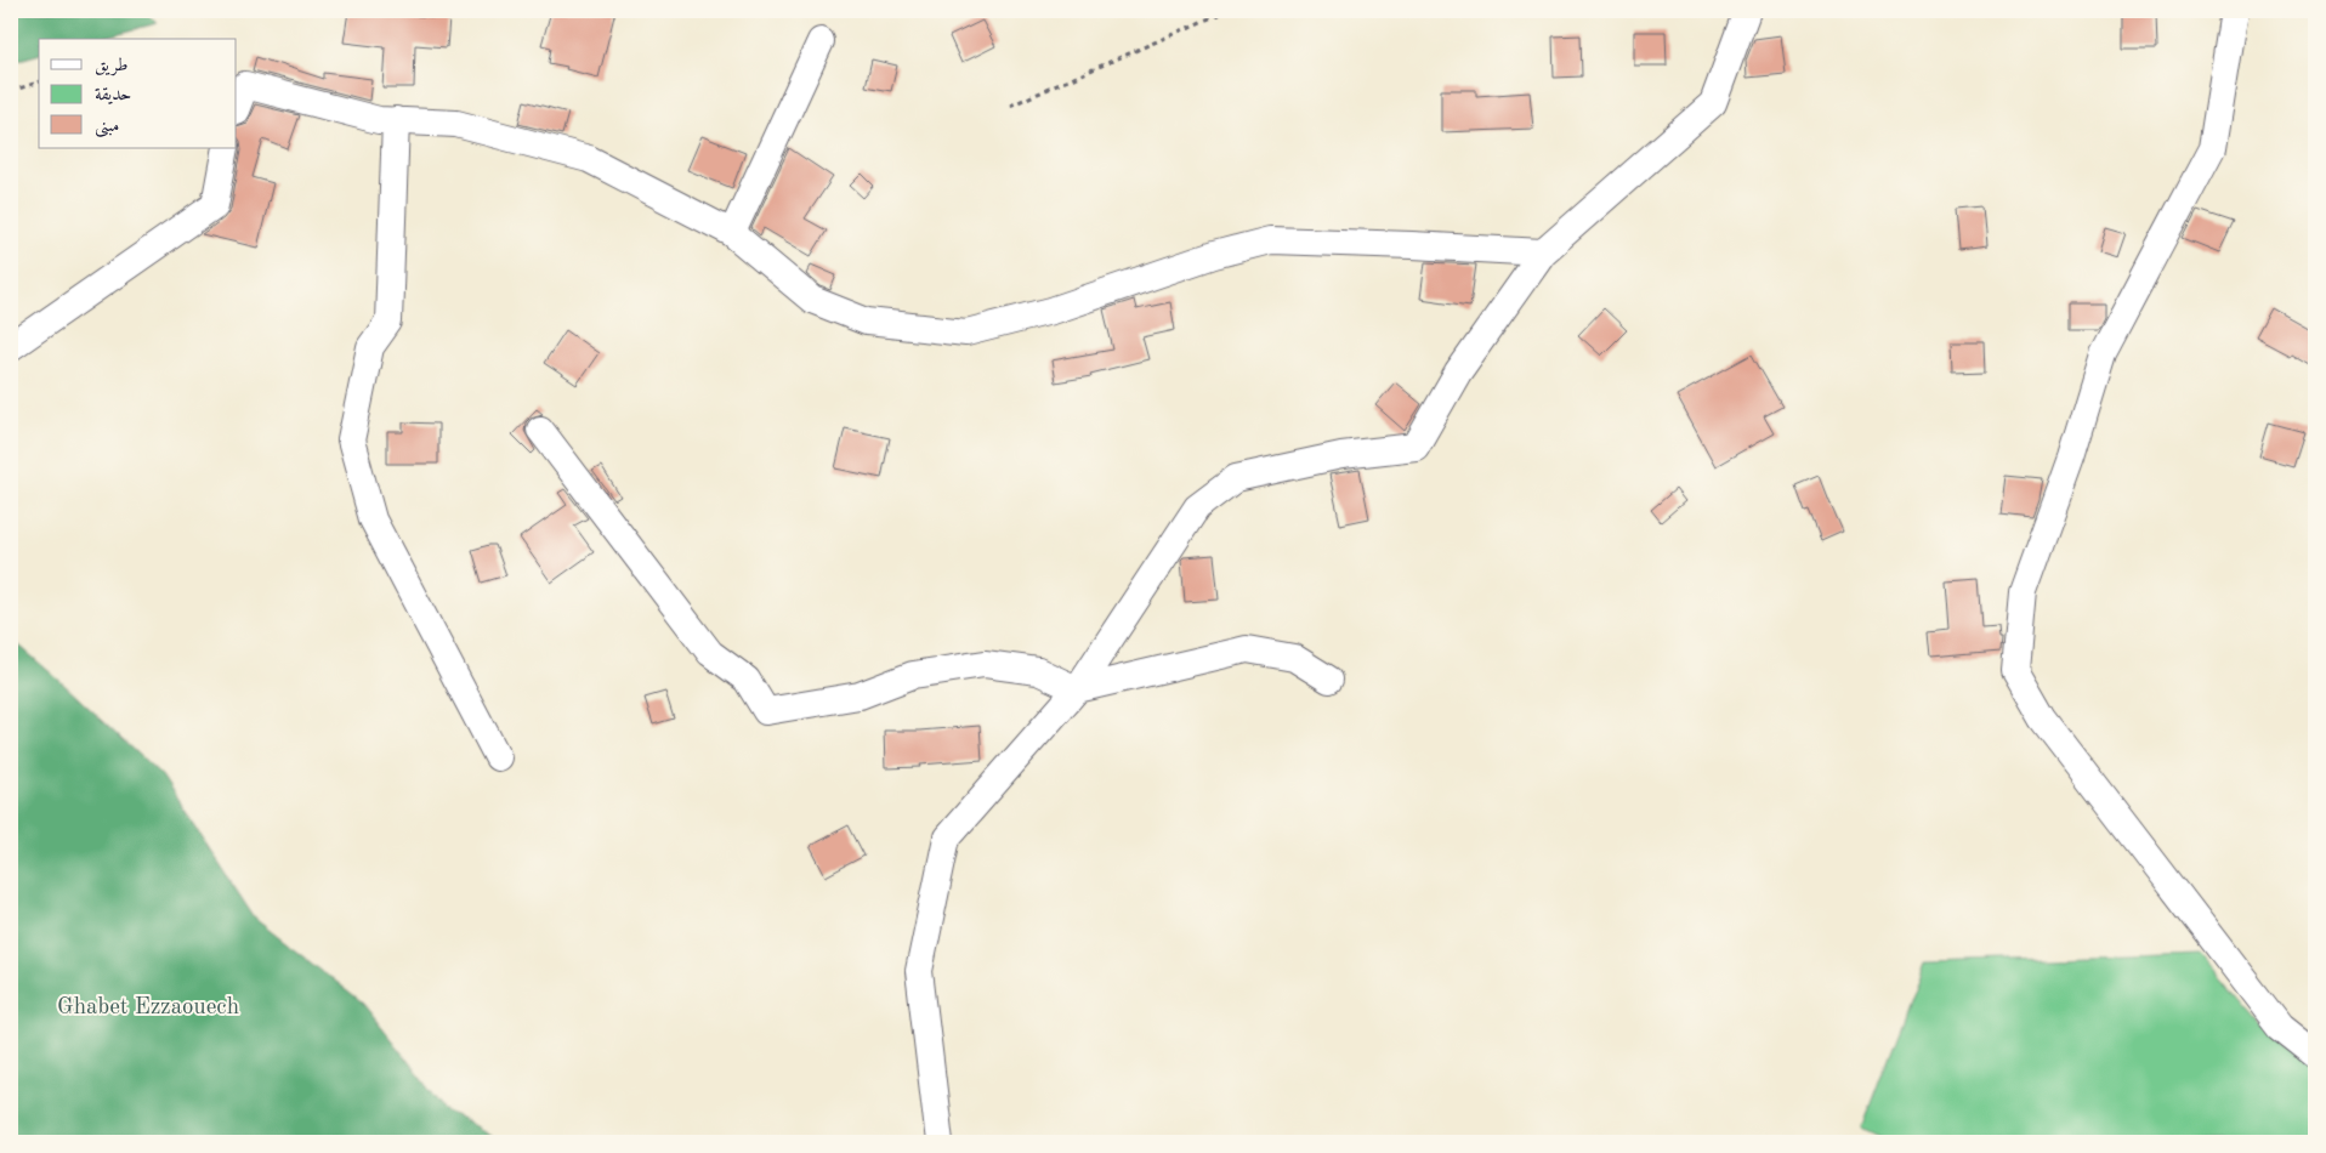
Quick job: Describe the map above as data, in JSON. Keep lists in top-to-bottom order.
{
  "parks": ["Ghabet Ezzaouech"],
  "legend": ["طريق", "حديقة", "مبنى"]
}
